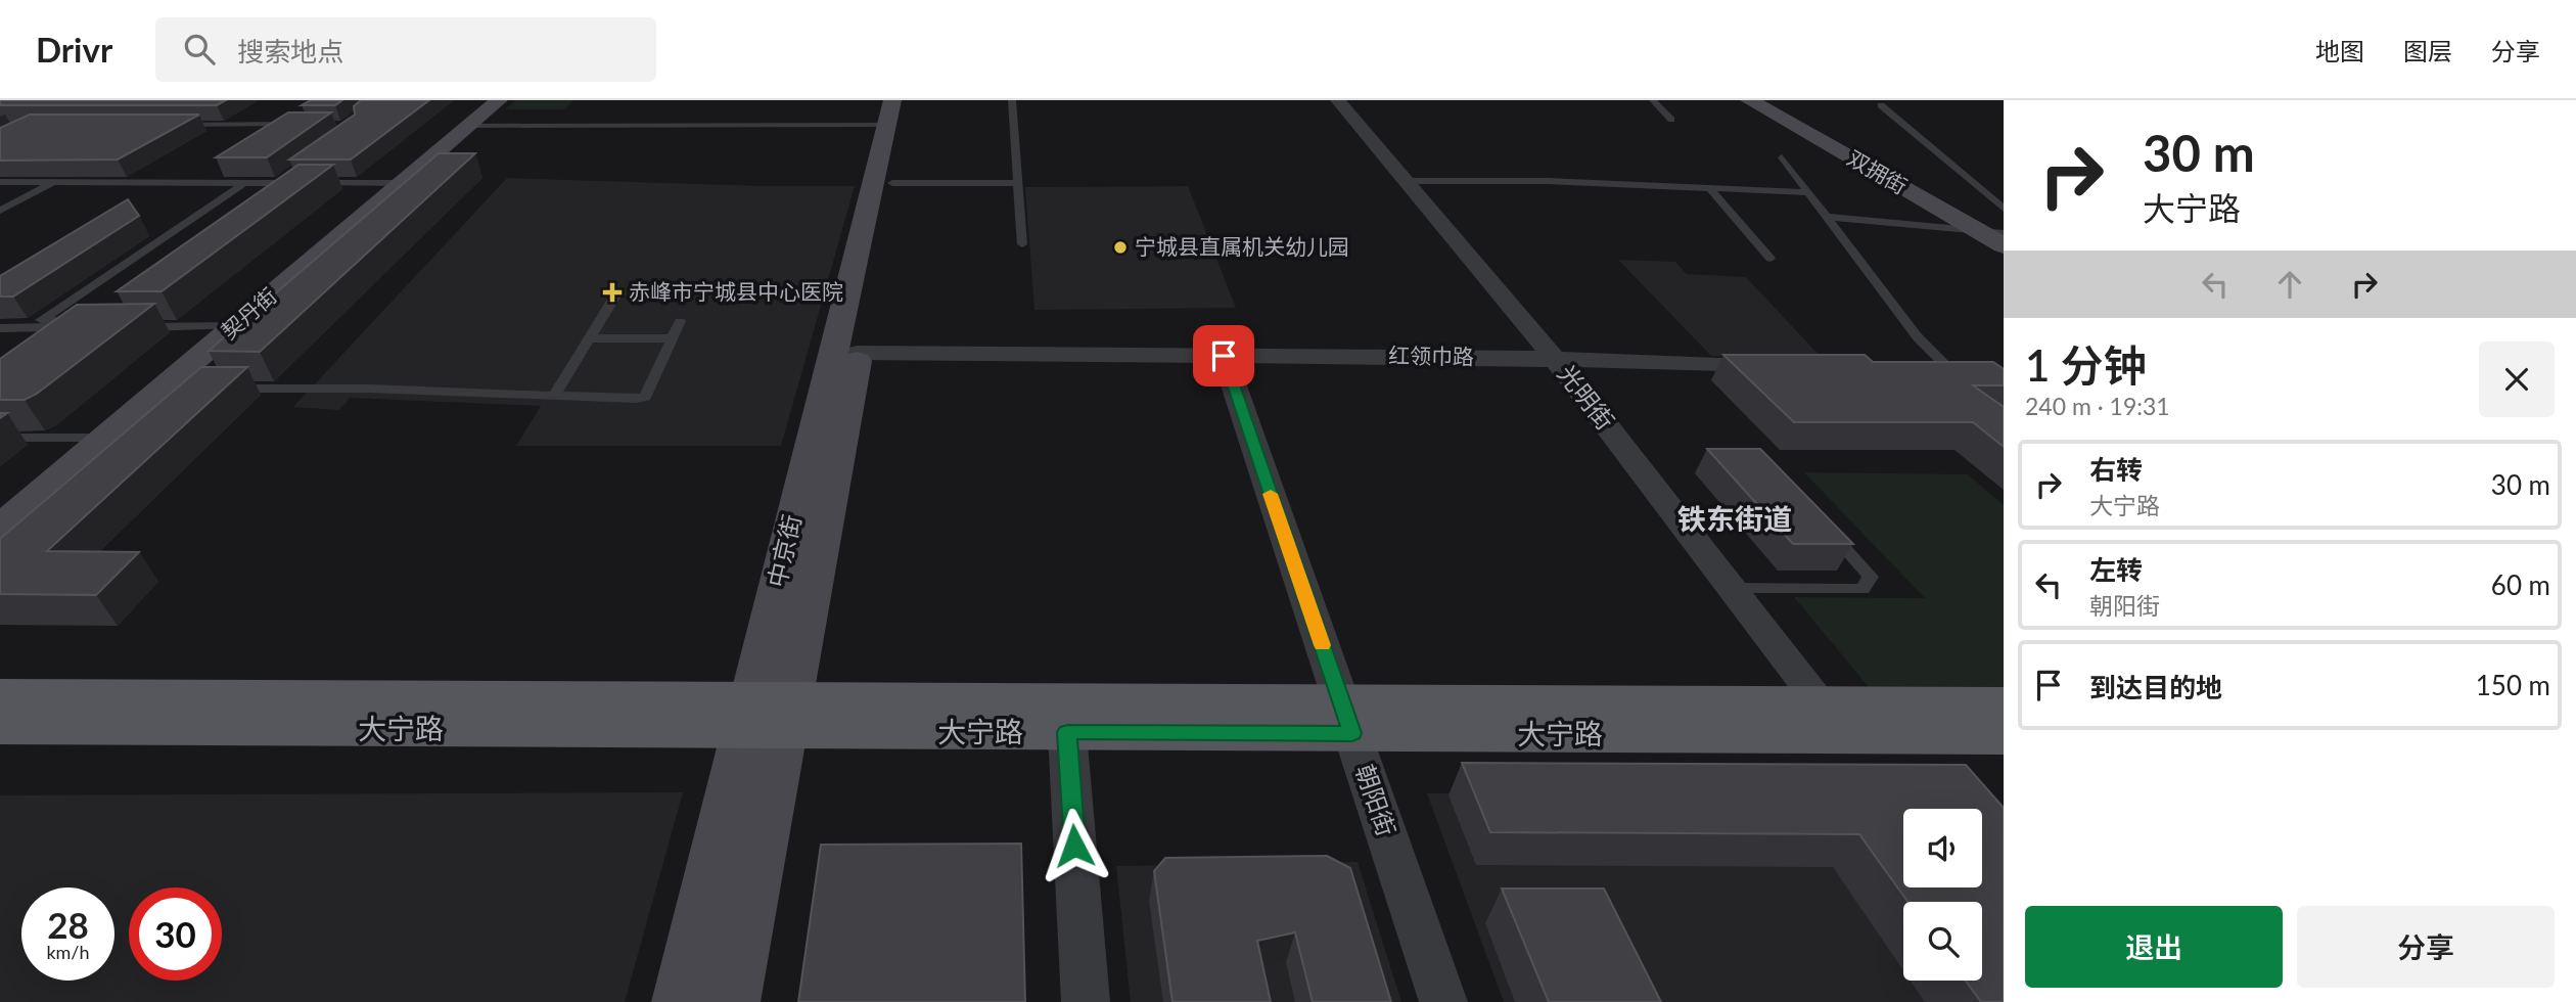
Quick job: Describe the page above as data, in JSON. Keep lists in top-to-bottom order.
{
  "streets": {
    "main road": [
      "双拥街",
      "契丹街",
      "中京街",
      "大宁路"
    ],
    "street": ["红领巾路", "光明街", "朝阳街"]
  },
  "crossings": [
    ["红领巾路", "光明街"],
    ["红领巾路", "中京街"],
    ["红领巾路", "朝阳街"],
    ["光明街", "大宁路"],
    ["中京街", "大宁路"],
    ["大宁路", "朝阳街"]
  ],
  "districts": ["铁东街道"],
  "places": {
    "other": ["宁城县直属机关幼儿园"],
    "health": ["赤峰市宁城县中心医院"]
  },
  "page": {
    "header": "Drivr",
    "search": "搜索地点",
    "nav": ["地图", "图层", "分享"],
    "turn": ["30 m", "大宁路"],
    "heading": ["1 分钟", "240 m · 19:31"],
    "list": [
      {
        "name": "右转",
        "note": "大宁路",
        "value": "30 m"
      },
      {
        "name": "左转",
        "note": "朝阳街",
        "value": "60 m"
      },
      {
        "name": "到达目的地",
        "value": "150 m"
      }
    ],
    "speed": "28 km/h",
    "limit": "30",
    "buttons": ["退出", "分享"]
  }
}
